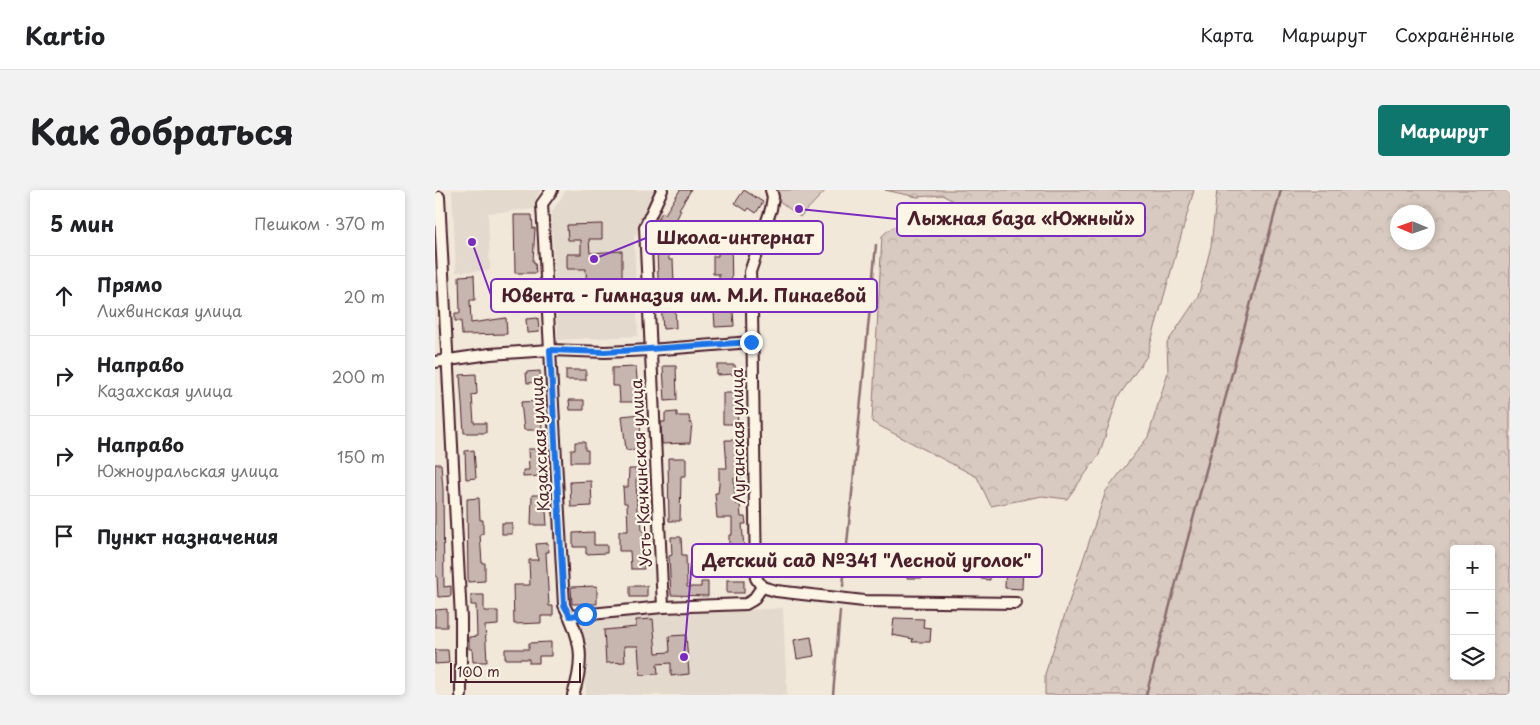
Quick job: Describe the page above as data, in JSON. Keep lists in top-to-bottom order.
{
  "streets": {
    "street": ["Луганская улица", "Казахская улица", "Усть-Качкинская улица"]
  },
  "places": [
    "Лыжная база «Южный»",
    "Ювента - Гимназия им. М.И. Пинаевой",
    "Школа-интернат",
    "Детский сад №341 \"Лесной уголок\""
  ],
  "scale_bar": "100 m",
  "north": "left",
  "page": {
    "header": "Kartio",
    "nav": ["Карта", "Маршрут", "Сохранённые"],
    "title": "Как добраться",
    "buttons": "Маршрут",
    "heading": ["5 мин", "Пешком · 370 m"],
    "list": [
      ["Прямо", "Лихвинская улица", "20 m"],
      ["Направо", "Казахская улица", "200 m"],
      ["Направо", "Южноуральская улица", "150 m"],
      "Пункт назначения"
    ],
    "map_buttons": ["+", "−"],
    "scale": "100 m"
  }
}
